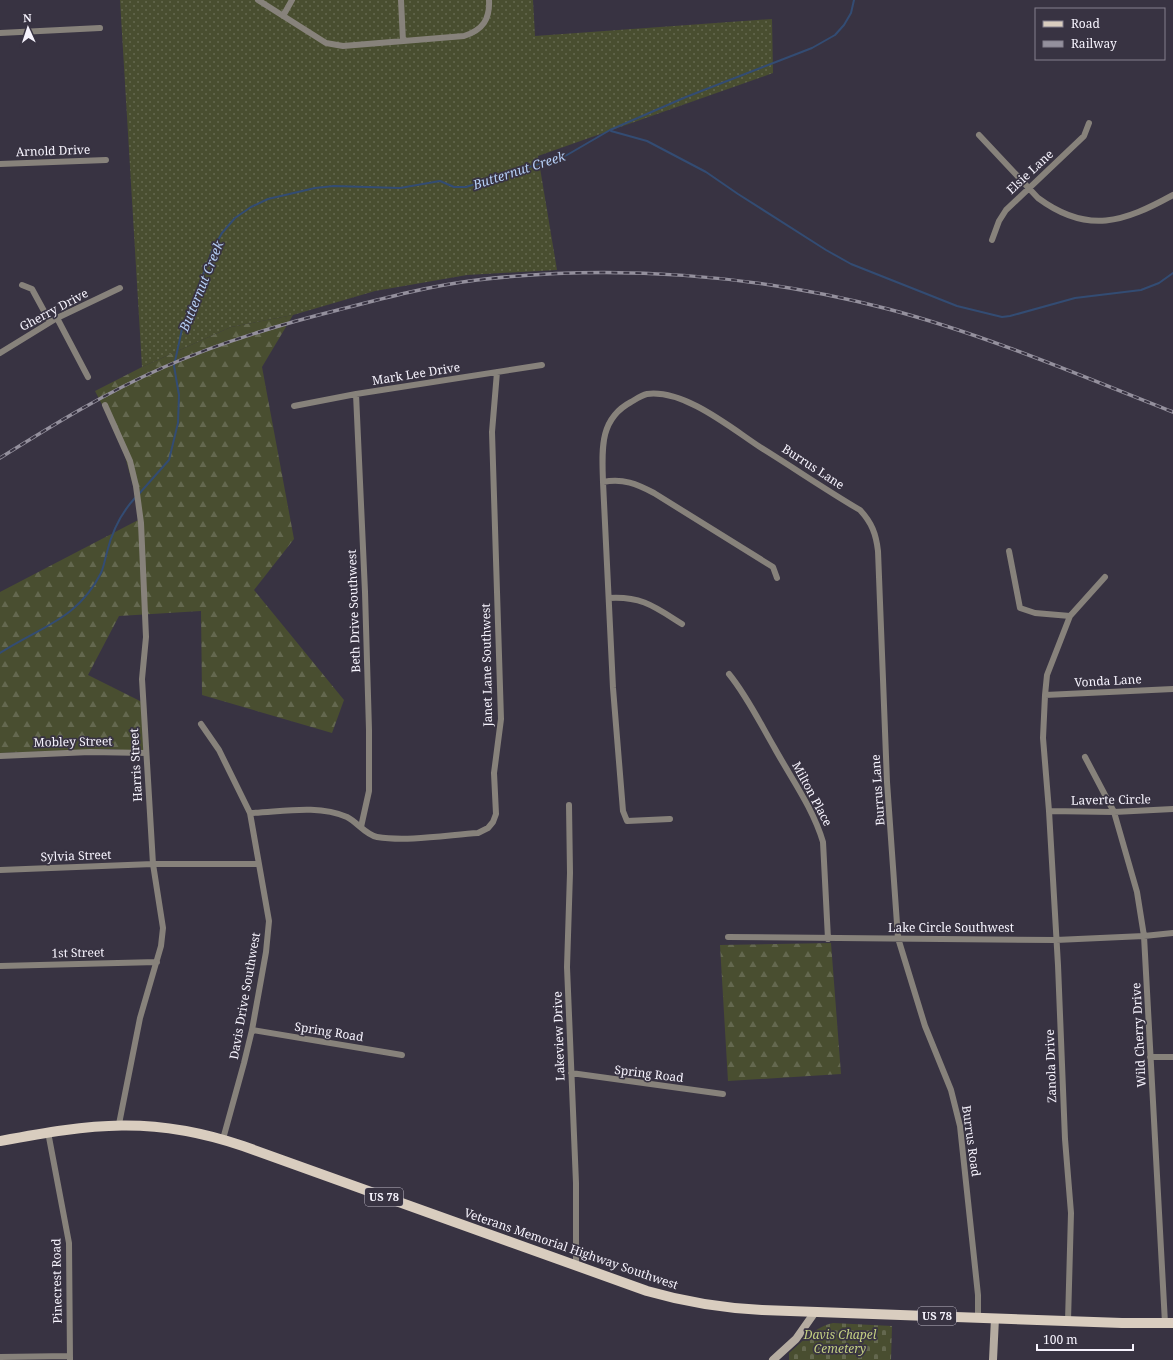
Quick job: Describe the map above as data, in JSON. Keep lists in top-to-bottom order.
{
  "streets": {
    "main road": ["US 78", "Veterans Memorial Highway Southwest"],
    "street": [
      "Arnold Drive",
      "Elsie Lane",
      "Gherry Drive",
      "Mark Lee Drive",
      "Burrus Lane",
      "Beth Drive Southwest",
      "Janet Lane Southwest",
      "Vonda Lane",
      "Mobley Street",
      "Harris Street",
      "Milton Place",
      "Laverte Circle",
      "Sylvia Street",
      "Lake Circle Southwest",
      "1st Street",
      "Davis Drive Southwest",
      "Spring Road",
      "Wild Cherry Drive",
      "Lakeview Drive",
      "Zanola Drive",
      "Burrus Road",
      "Pinecrest Road"
    ]
  },
  "crossings": [
    ["Mark Lee Drive", "Beth Drive Southwest"],
    ["Mark Lee Drive", "Janet Lane Southwest"],
    ["Burrus Lane", "Lake Circle Southwest"],
    ["Burrus Lane", "Burrus Road"],
    ["Beth Drive Southwest", "Janet Lane Southwest"],
    ["Janet Lane Southwest", "Davis Drive Southwest"],
    ["Vonda Lane", "Zanola Drive"],
    ["Mobley Street", "Harris Street"],
    ["Harris Street", "Sylvia Street"],
    ["Harris Street", "1st Street"],
    ["Harris Street", "Veterans Memorial Highway Southwest"],
    ["Milton Place", "Lake Circle Southwest"],
    ["Laverte Circle", "Wild Cherry Drive"],
    ["Laverte Circle", "Zanola Drive"],
    ["Sylvia Street", "Davis Drive Southwest"],
    ["Lake Circle Southwest", "Wild Cherry Drive"],
    ["Lake Circle Southwest", "Zanola Drive"],
    ["Davis Drive Southwest", "Spring Road"],
    ["Davis Drive Southwest", "Veterans Memorial Highway Southwest"],
    ["Spring Road", "Lakeview Drive"],
    ["Wild Cherry Drive", "Veterans Memorial Highway Southwest"],
    ["Lakeview Drive", "Veterans Memorial Highway Southwest"],
    ["Zanola Drive", "Veterans Memorial Highway Southwest"],
    ["Burrus Road", "Veterans Memorial Highway Southwest"],
    ["Veterans Memorial Highway Southwest", "Pinecrest Road"]
  ],
  "water": ["Butternut Creek"],
  "parks": ["Davis Chapel Cemetery"],
  "legend": ["Road", "Railway"],
  "scale_bar": "100 m",
  "north": "top"
}
